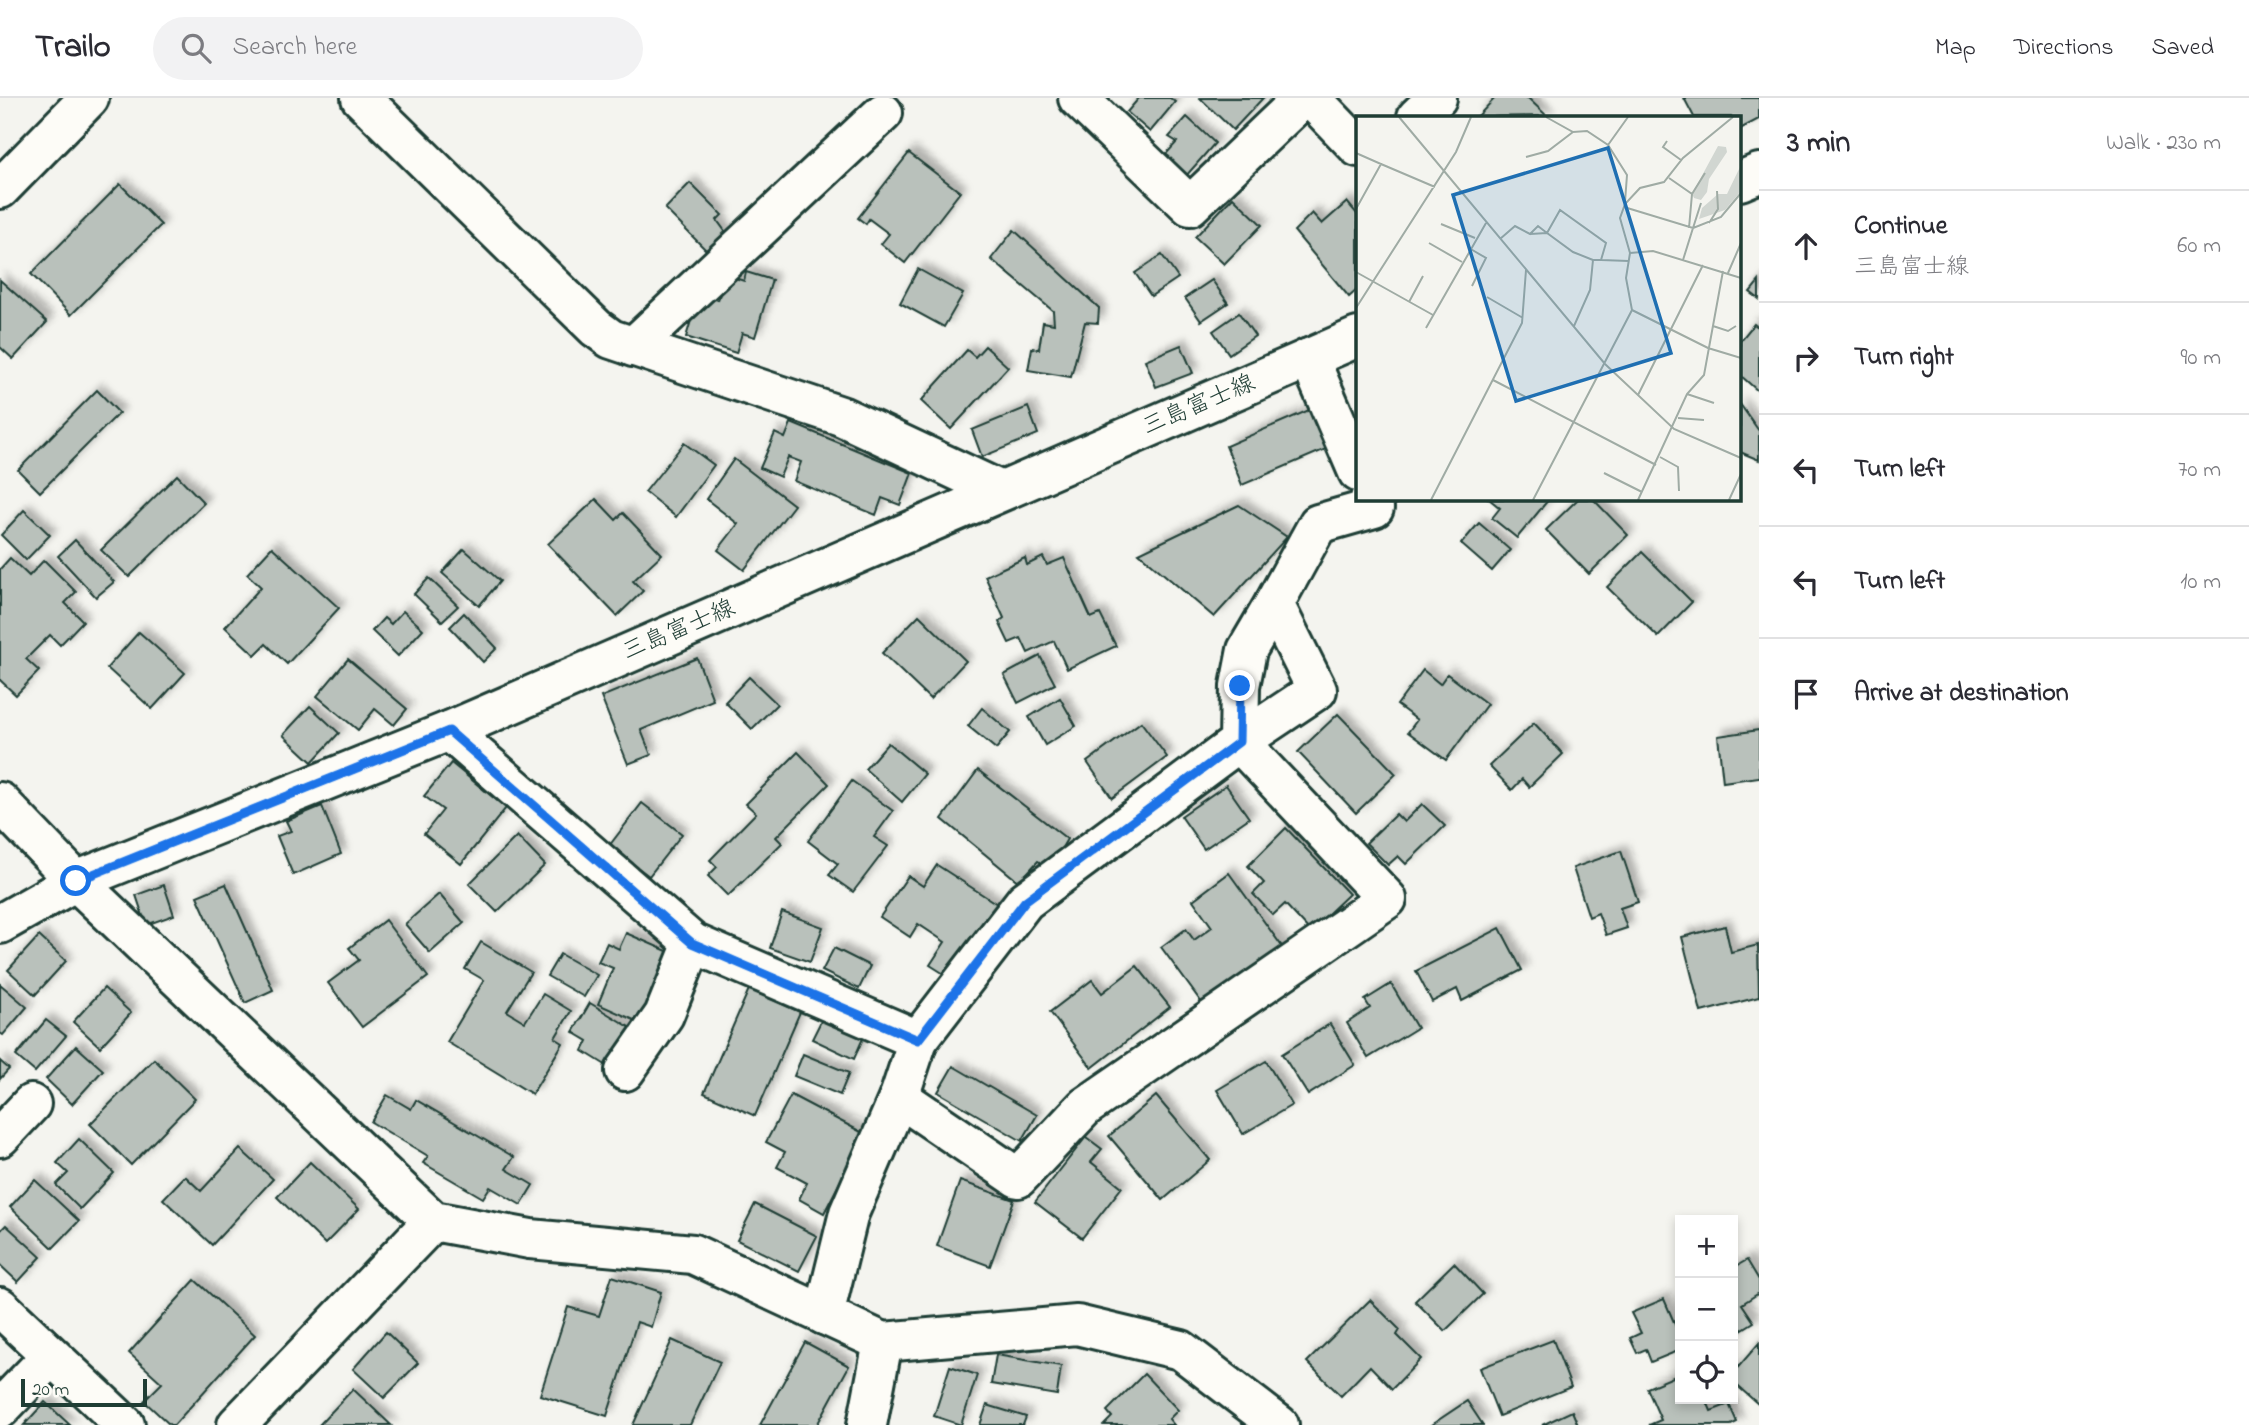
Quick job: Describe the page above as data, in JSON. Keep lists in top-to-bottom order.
{
  "streets": {
    "street": ["三島富士線"]
  },
  "scale_bar": "20 m",
  "page": {
    "header": "Trailo",
    "search": "Search here",
    "nav": ["Map", "Directions", "Saved"],
    "heading": ["3 min", "Walk · 230 m"],
    "list": [
      ["Continue", "三島富士線", "60 m"],
      ["Turn right", "90 m"],
      ["Turn left", "70 m"],
      ["Turn left", "10 m"],
      "Arrive at destination"
    ],
    "map_buttons": ["+", "−"],
    "scale": "20 m"
  }
}
